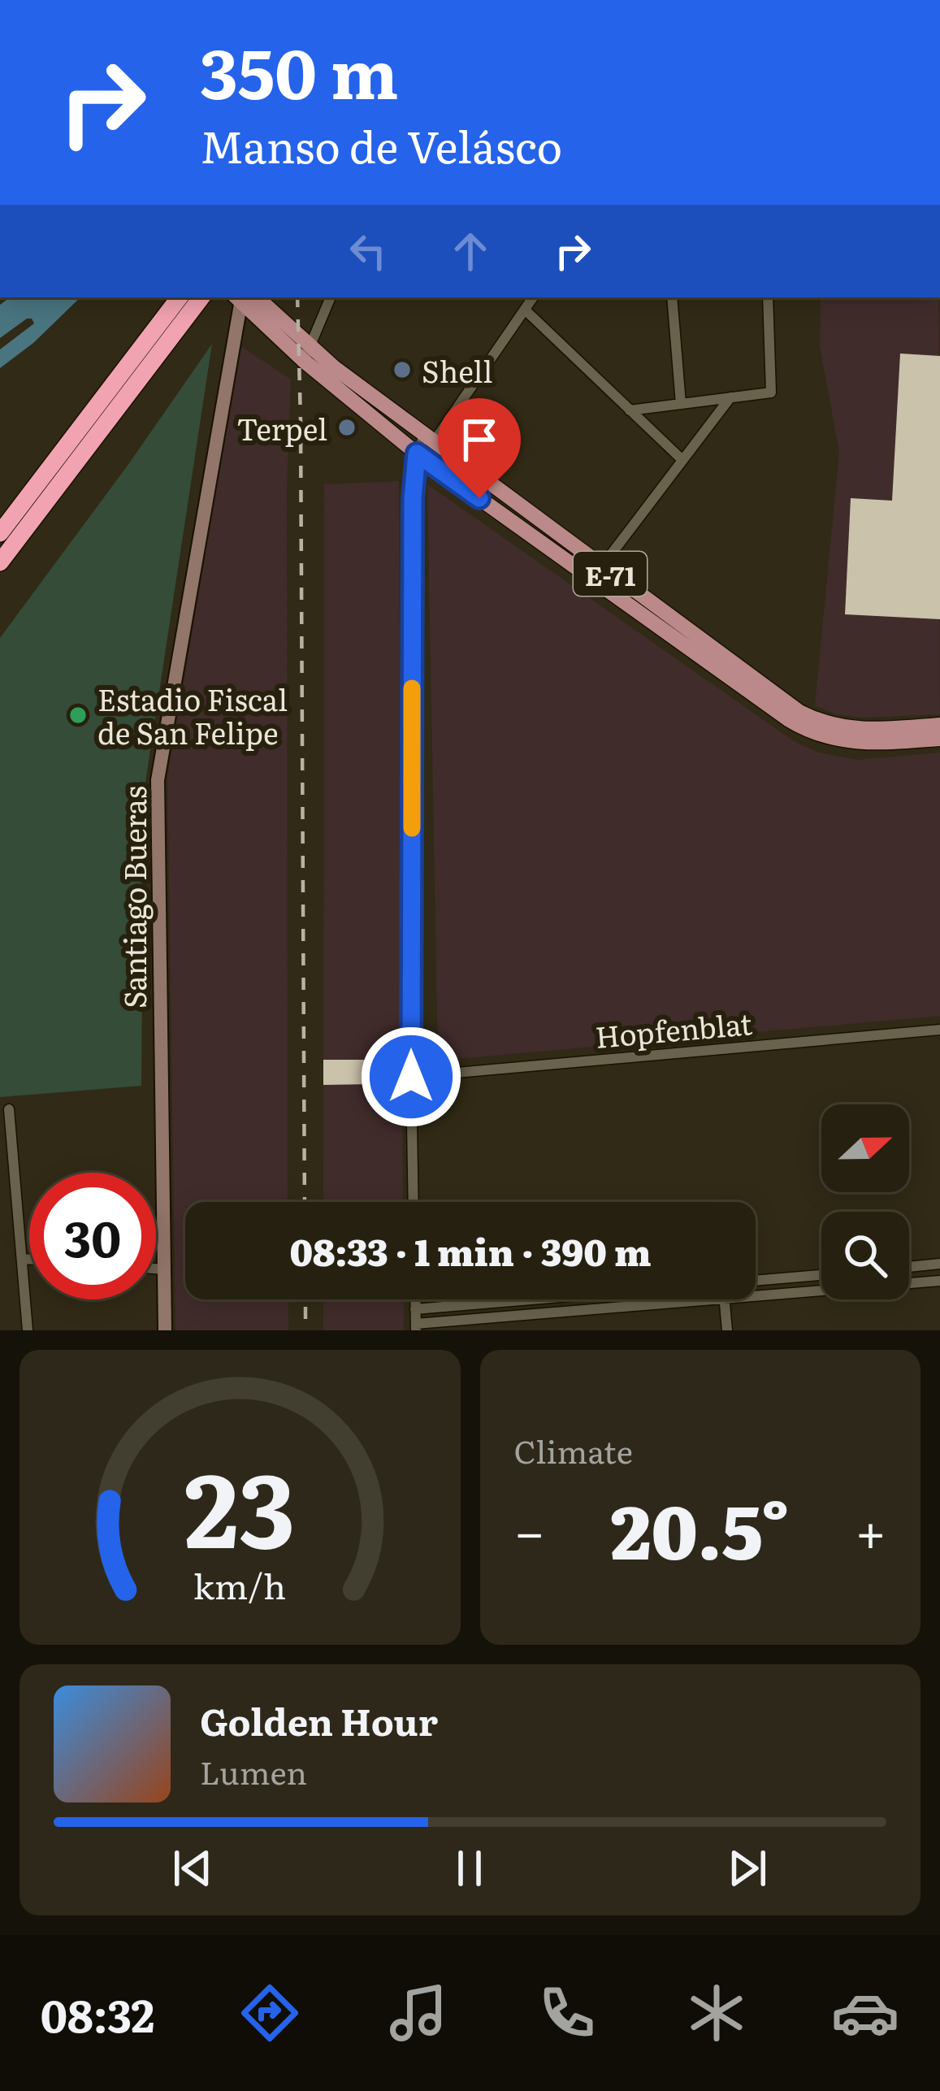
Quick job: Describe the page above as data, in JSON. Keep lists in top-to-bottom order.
{
  "streets": {
    "main road": ["E-71"],
    "street": ["Santiago Bueras", "Hopfenblat"]
  },
  "crossings": [
    ["E-71", "Santiago Bueras"]
  ],
  "places": ["Shell", "Terpel", "Estadio Fiscal de San Felipe"],
  "north": "right",
  "page": {
    "turn": ["350 m", "Manso de Velásco"],
    "limit": "30",
    "trip": "08:33 · 1 min · 390 m",
    "tile": "Climate",
    "heat": ["−", "20.5°", "+"],
    "song": ["Golden Hour", "Lumen"],
    "tabs": "08:32",
    "gauge": ["23", "km/h"]
  }
}
